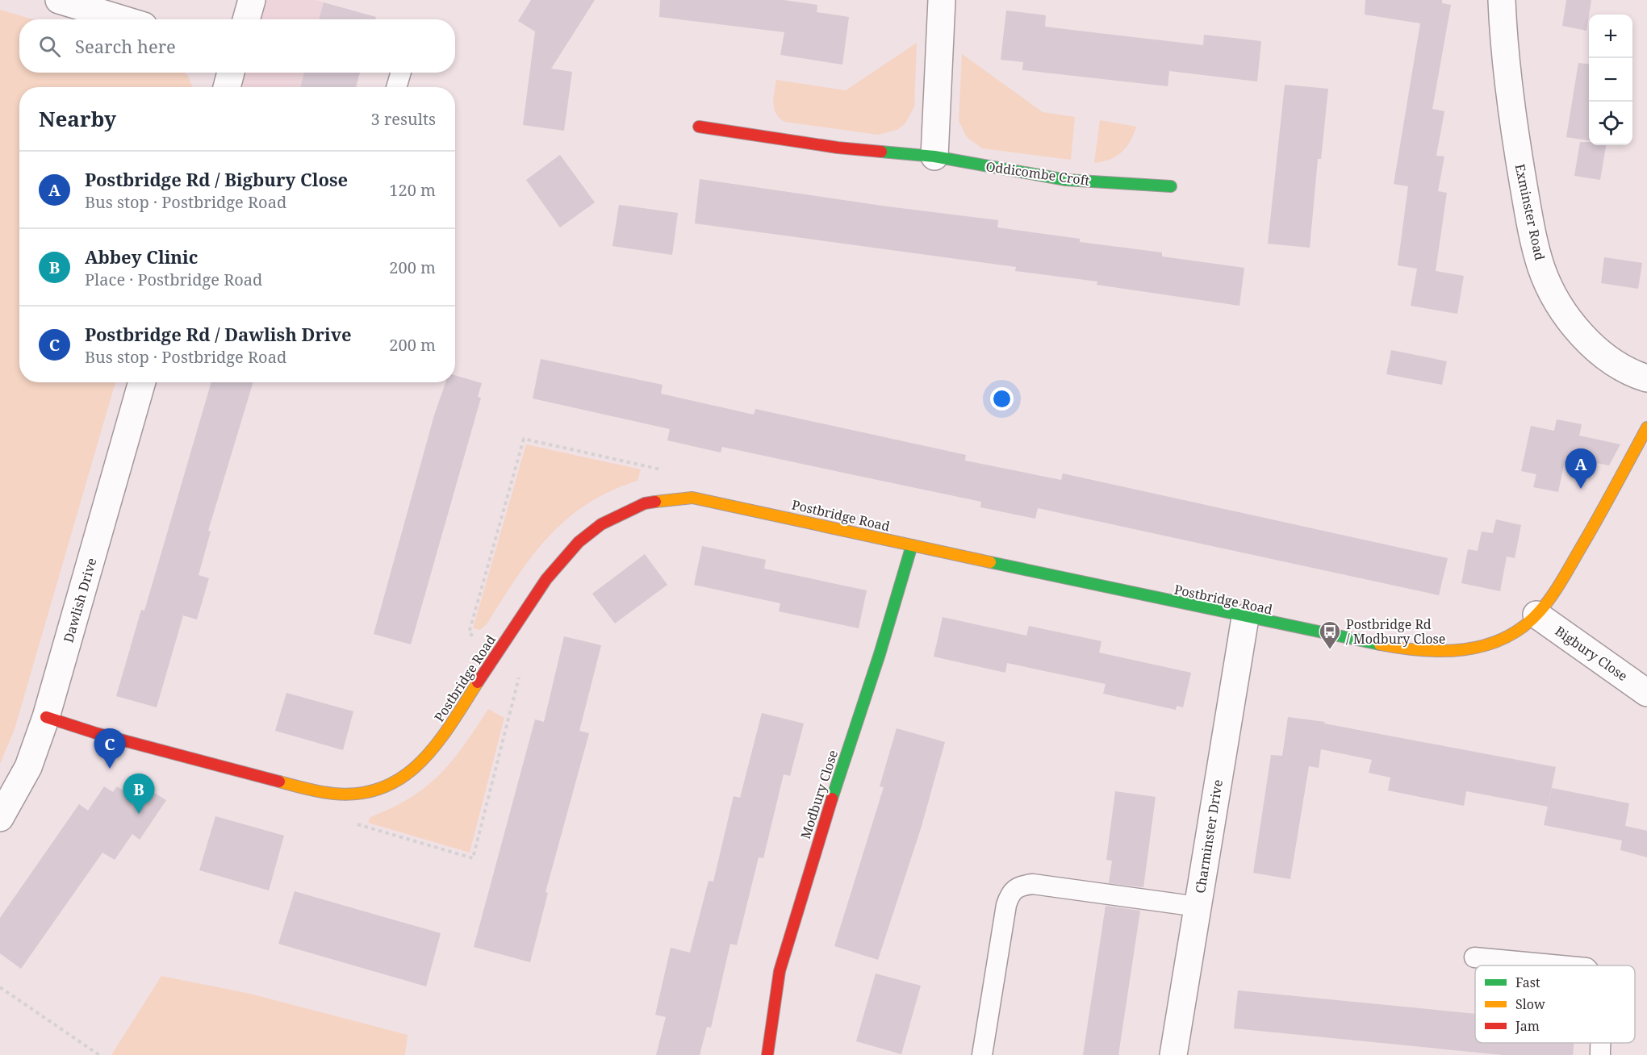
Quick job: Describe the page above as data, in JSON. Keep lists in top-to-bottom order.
{
  "streets": {
    "street": [
      "Oddicombe Croft",
      "Exminster Road",
      "Postbridge Road",
      "Dawlish Drive",
      "Bigbury Close",
      "Modbury Close",
      "Charminster Drive"
    ]
  },
  "crossings": [
    ["Postbridge Road", "Dawlish Drive"],
    ["Postbridge Road", "Bigbury Close"],
    ["Postbridge Road", "Modbury Close"],
    ["Postbridge Road", "Charminster Drive"]
  ],
  "places": {
    "bus stop": ["Postbridge Rd / Modbury Close"]
  },
  "legend": ["Fast", "Slow", "Jam"],
  "page": {
    "map_buttons": ["+", "−"],
    "search": "Search here",
    "heading": ["Nearby", "3 results"],
    "list": [
      {
        "mark": "A",
        "name": "Postbridge Rd / Bigbury Close",
        "note": "Bus stop · Postbridge Road",
        "value": "120 m"
      },
      {
        "mark": "B",
        "name": "Abbey Clinic",
        "note": "Place · Postbridge Road",
        "value": "200 m"
      },
      {
        "mark": "C",
        "name": "Postbridge Rd / Dawlish Drive",
        "note": "Bus stop · Postbridge Road",
        "value": "200 m"
      }
    ],
    "pins": ["A", "C", "B"]
  }
}
